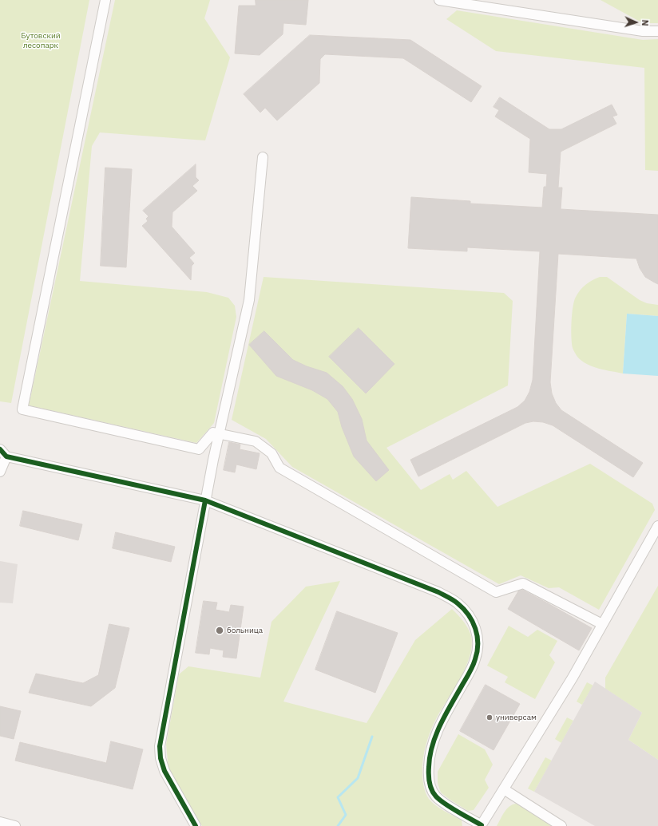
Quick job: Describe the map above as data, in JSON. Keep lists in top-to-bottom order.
{
  "parks": ["Бутовский лесопарк"],
  "places": ["больница", "универсам"],
  "north": "right"
}
